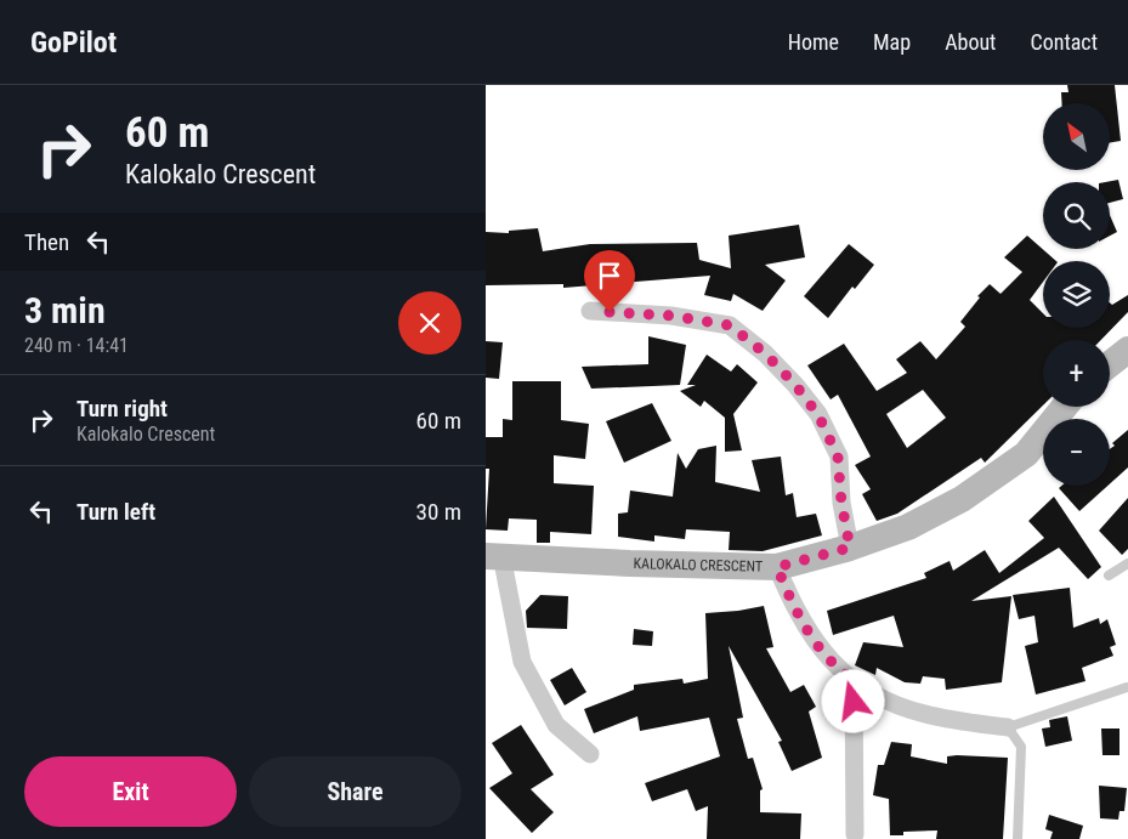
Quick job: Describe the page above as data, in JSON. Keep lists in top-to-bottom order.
{
  "streets": {
    "street": ["KALOKALO CRESCENT"]
  },
  "north": "top left",
  "page": {
    "header": "GoPilot",
    "nav": [
      "Home",
      "Map",
      "About",
      "Contact"
    ],
    "turn": ["60 m", "Kalokalo Crescent"],
    "map_buttons": ["+", "−"],
    "then": "Then",
    "heading": ["3 min", "240 m · 14:41"],
    "list": [
      {
        "name": "Turn right",
        "note": "Kalokalo Crescent",
        "value": "60 m"
      },
      {
        "name": "Turn left",
        "value": "30 m"
      }
    ],
    "buttons": ["Exit", "Share"]
  }
}
